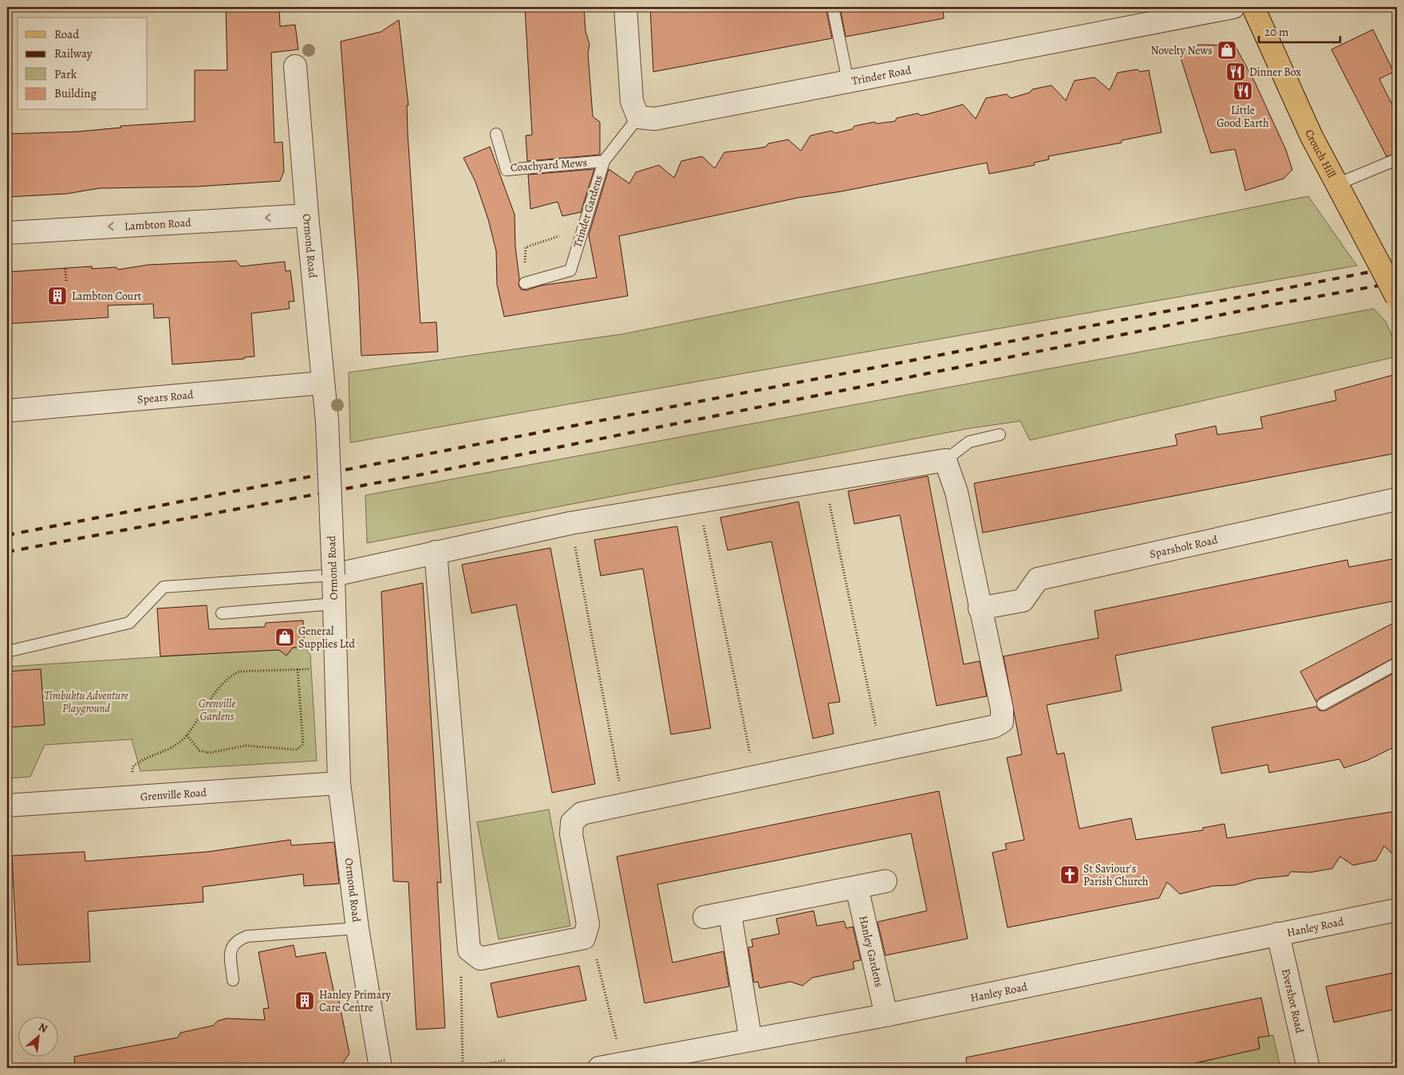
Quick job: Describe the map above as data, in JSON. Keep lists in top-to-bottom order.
{
  "streets": {
    "main road": ["Crouch Hill"],
    "street": [
      "Trinder Road",
      "Lambton Road",
      "Ormond Road",
      "Spears Road",
      "Sparsholt Road",
      "Grenville Road",
      "Hanley Road",
      "Hanley Gardens",
      "Evershot Road"
    ],
    "lane": ["Coachyard Mews", "Trinder Gardens"]
  },
  "crossings": [
    ["Trinder Road", "Trinder Gardens"],
    ["Coachyard Mews", "Trinder Gardens"],
    ["Lambton Road", "Ormond Road"],
    ["Ormond Road", "Spears Road"],
    ["Ormond Road", "Grenville Road"],
    ["Hanley Road", "Hanley Gardens"],
    ["Hanley Road", "Evershot Road"]
  ],
  "one_way": ["Lambton Road"],
  "parks": ["Timbuktu Adventure Playground", "Grenville Gardens"],
  "places": {
    "shop": ["Novelty News", "General Supplies Ltd"],
    "restaurant": ["Dinner Box", "Little Good Earth"],
    "building": ["Lambton Court", "Hanley Primary Care Centre"],
    "church": ["St Saviour's Parish Church"]
  },
  "legend": [
    "Road",
    "Railway",
    "Park",
    "Building"
  ],
  "scale_bar": "20 m",
  "north": "top right"
}
